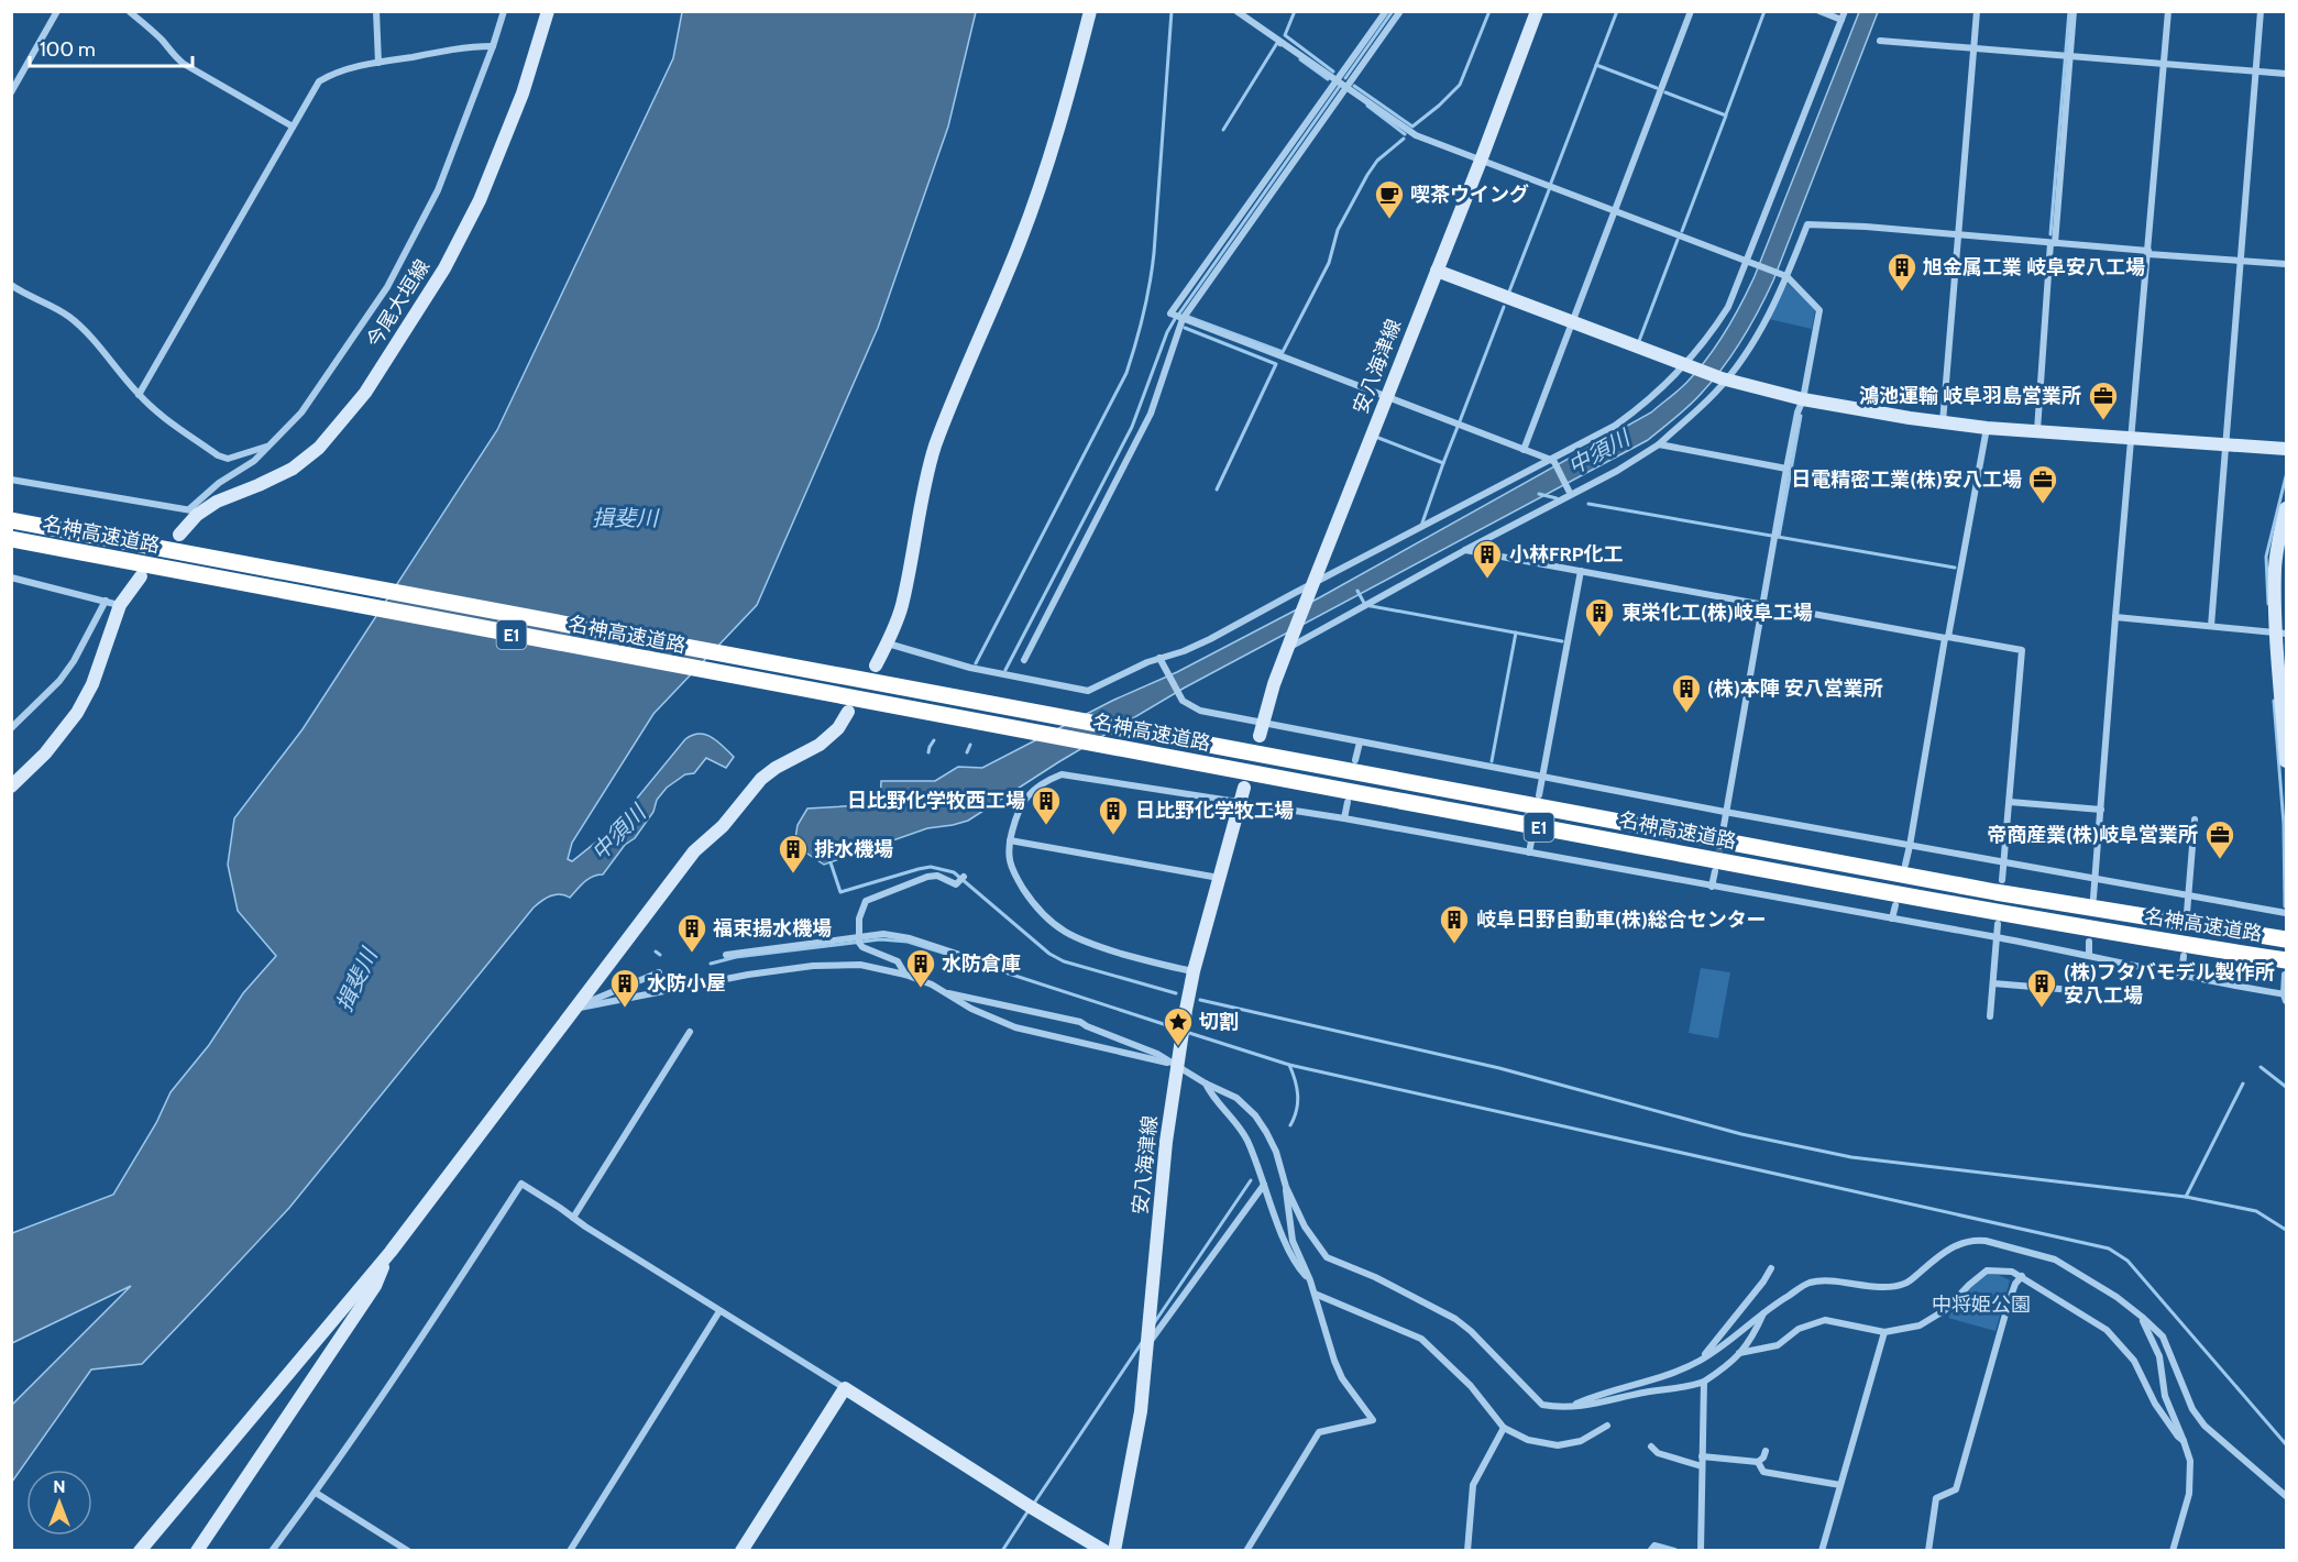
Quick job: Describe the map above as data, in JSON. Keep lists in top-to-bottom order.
{
  "streets": {
    "highway": ["名神高速道路", "E1"],
    "street": ["今尾大垣線", "安八海津線"]
  },
  "water": ["中須川", "揖斐川"],
  "parks": ["中将姫公園"],
  "places": {
    "cafe": ["喫茶ウイング"],
    "building": [
      "旭金属工業 岐阜安八工場",
      "小林FRP化工",
      "東栄化工(株)岐阜工場",
      "(株)本陣 安八営業所",
      "日比野化学牧西工場",
      "日比野化学牧工場",
      "排水機場",
      "岐阜日野自動車(株)総合センター",
      "福束揚水機場",
      "水防倉庫",
      "水防小屋",
      "(株)フタバモデル製作所 安八工場"
    ],
    "office": ["鴻池運輸 岐阜羽島営業所", "日電精密工業(株)安八工場", "帝商産業(株)岐阜営業所"],
    "place": ["切割"]
  },
  "scale_bar": "100 m",
  "north": "top"
}
